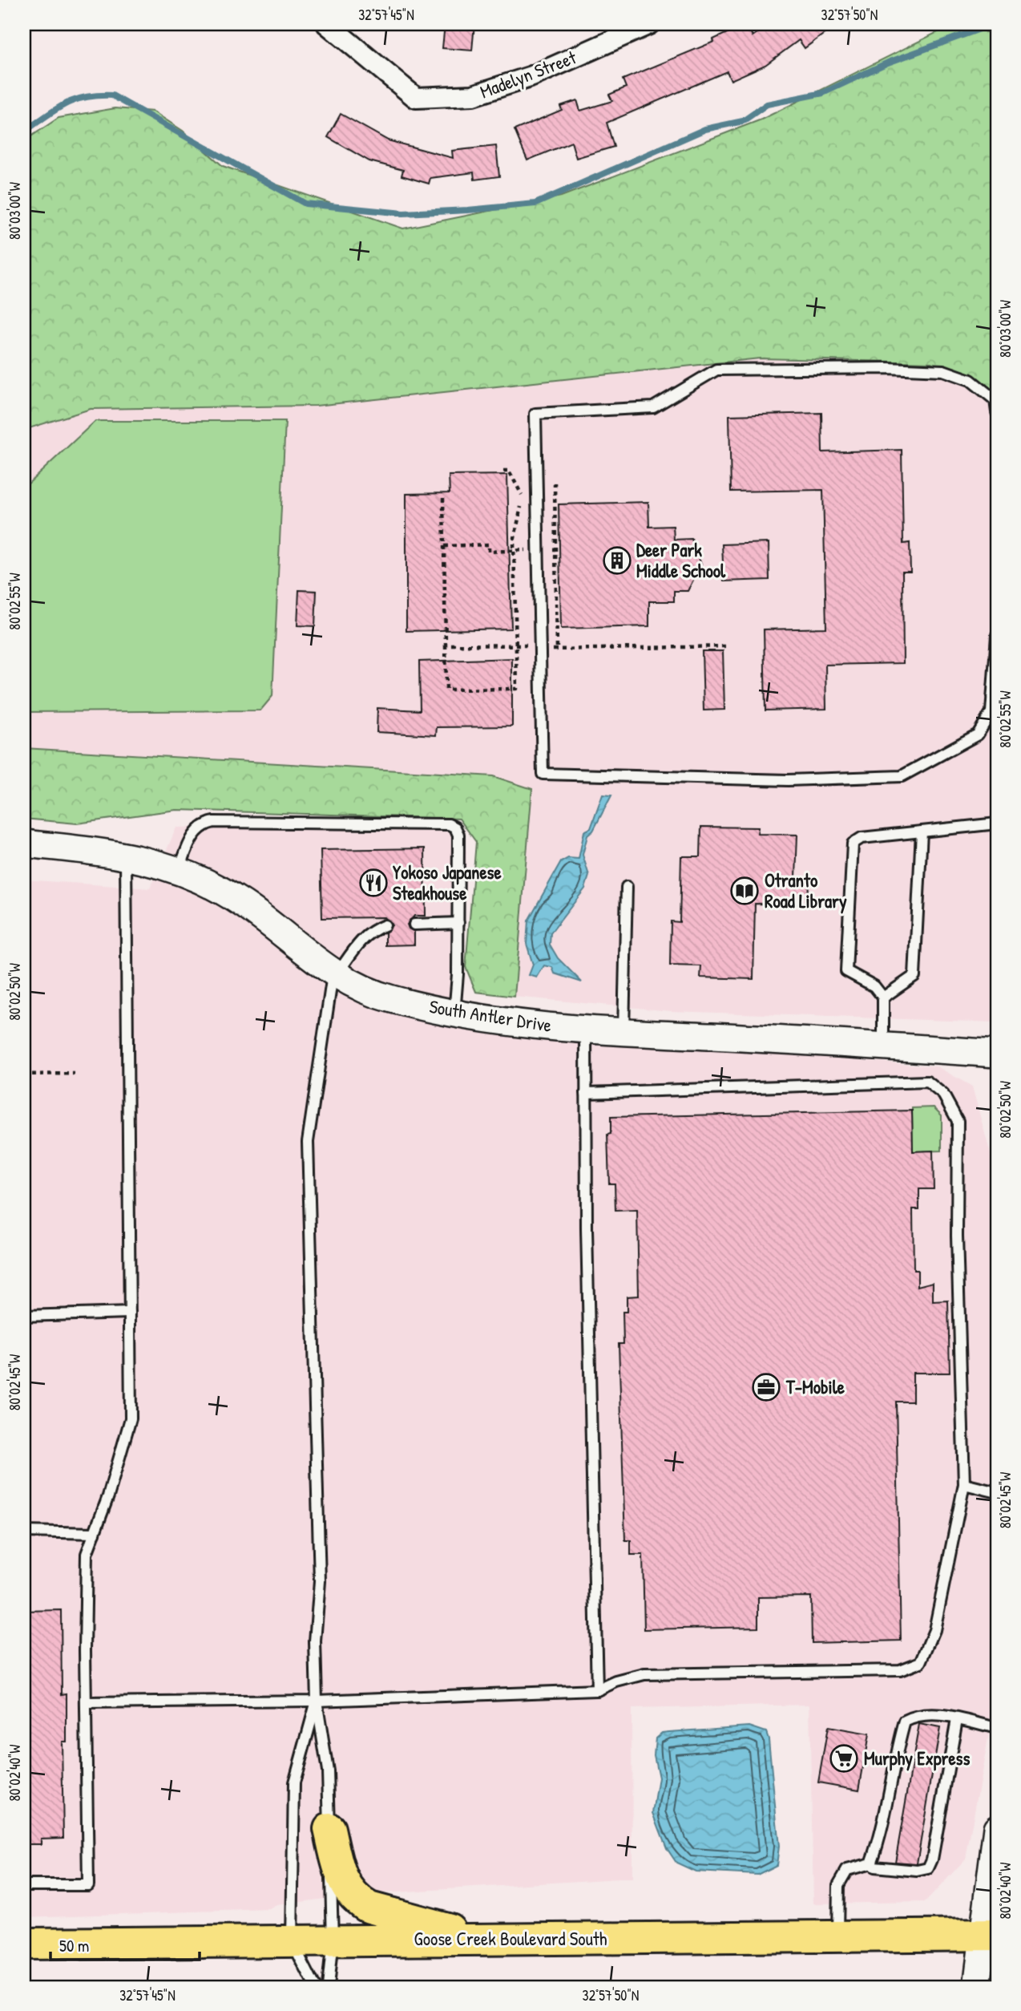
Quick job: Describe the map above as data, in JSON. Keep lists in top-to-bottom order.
{
  "streets": {
    "highway": ["Goose Creek Boulevard South"],
    "street": ["Madelyn Street", "South Antler Drive"]
  },
  "places": {
    "building": ["Deer Park Middle School"],
    "restaurant": ["Yokoso Japanese Steakhouse"],
    "library": ["Otranto Road Library"],
    "office": ["T-Mobile"],
    "supermarket": ["Murphy Express"]
  },
  "scale_bar": "50 m",
  "coordinates": [
    "32°57'45\"N",
    "32°57'50\"N",
    "80°03'00\"W",
    "80°02'55\"W",
    "80°02'50\"W",
    "80°02'45\"W",
    "80°02'40\"W"
  ]
}
